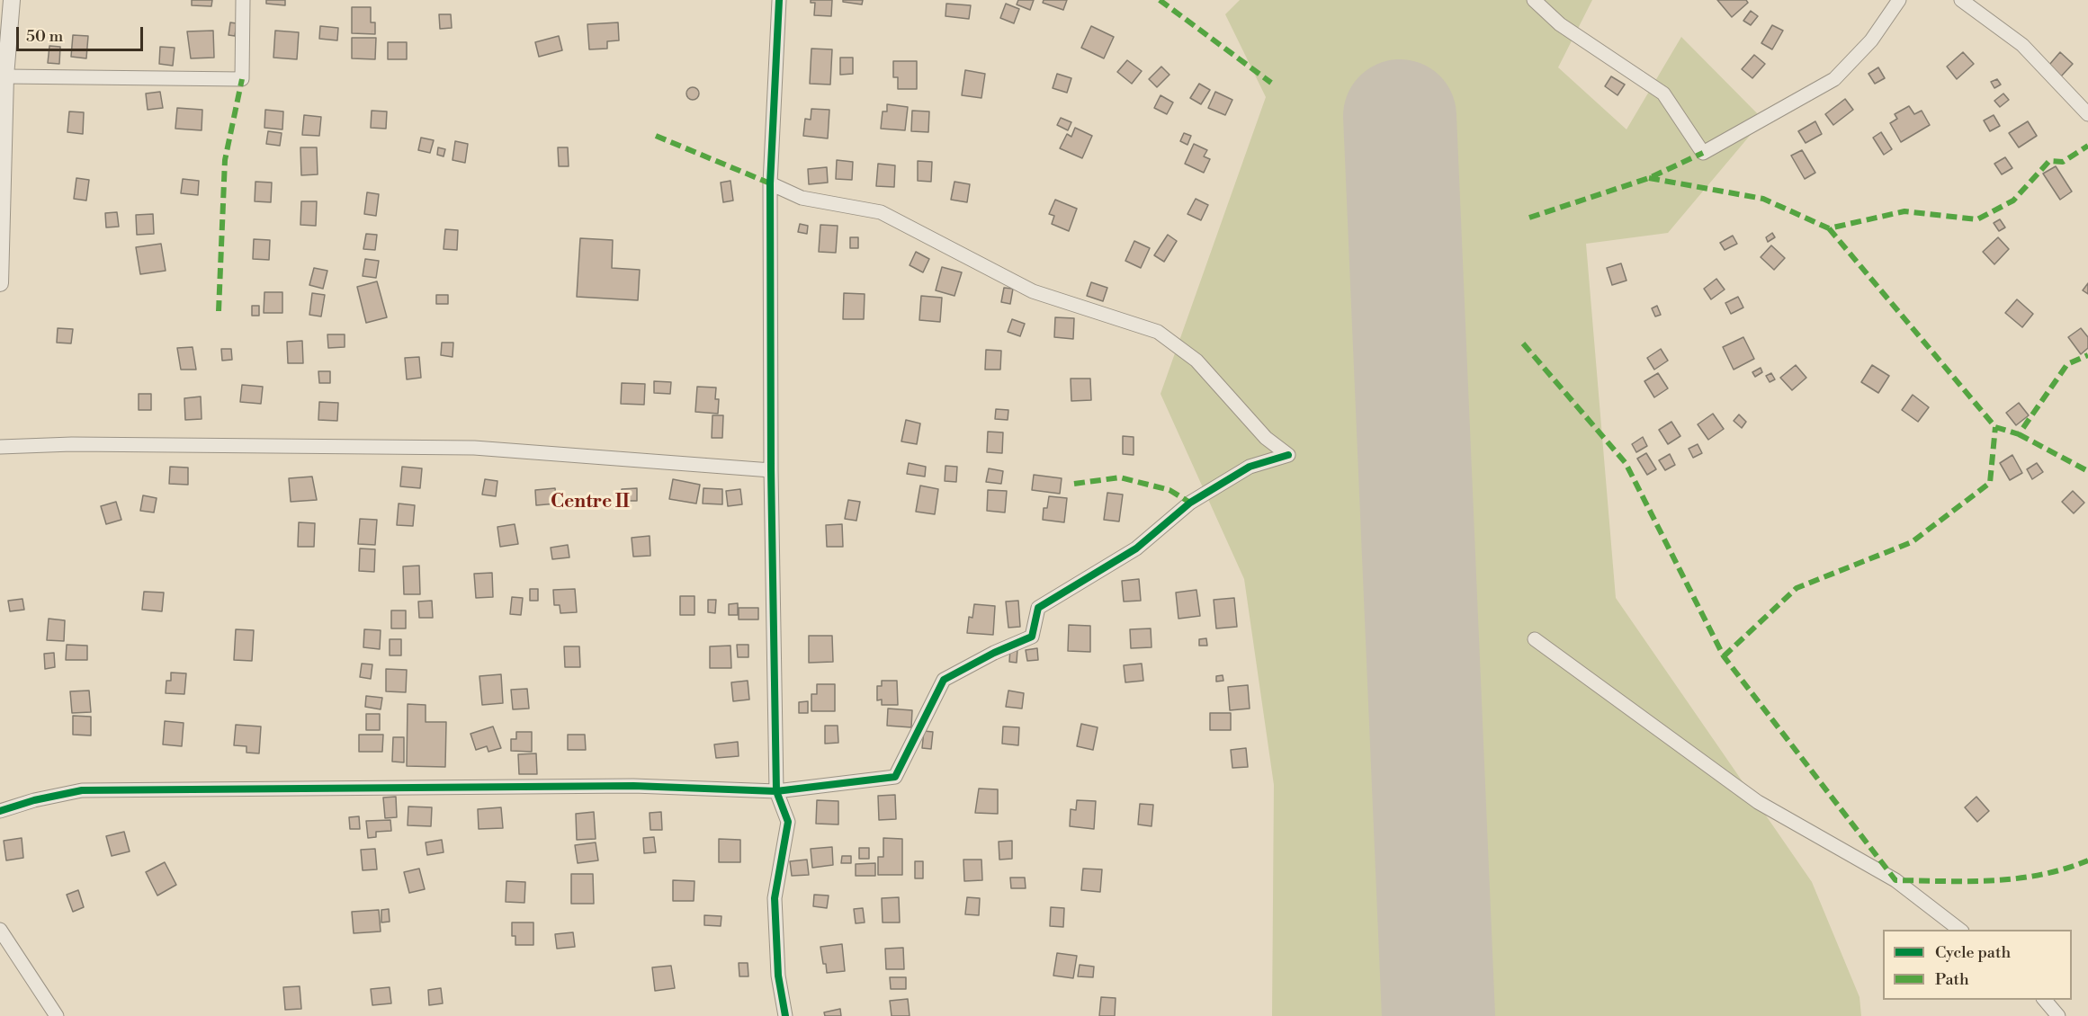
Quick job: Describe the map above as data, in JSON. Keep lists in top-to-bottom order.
{
  "districts": ["Centre II"],
  "legend": ["Cycle path", "Path"],
  "scale_bar": "50 m"
}
